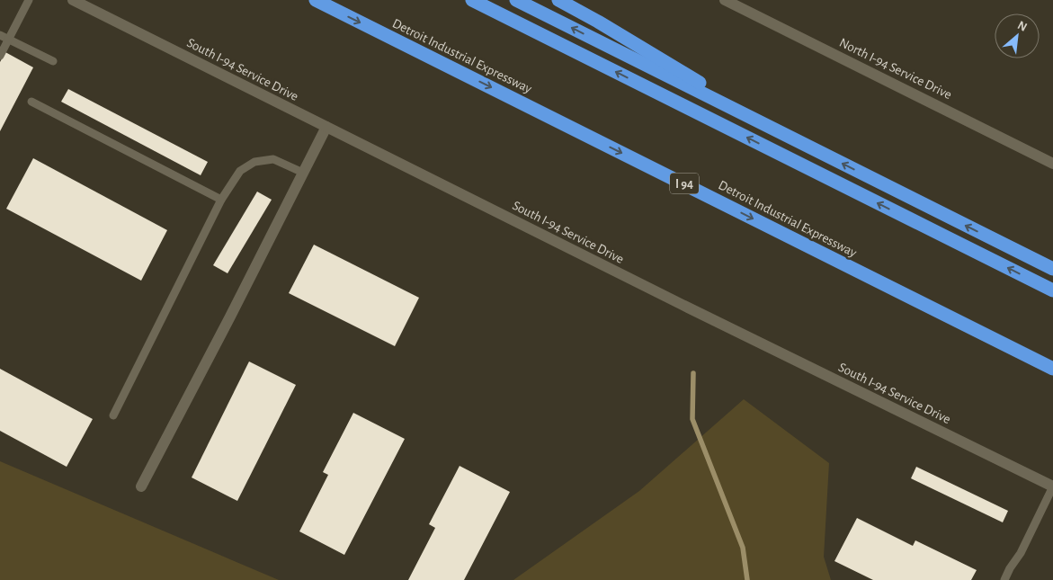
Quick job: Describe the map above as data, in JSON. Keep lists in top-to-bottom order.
{
  "streets": {
    "highway": ["Detroit Industrial Expressway", "I 94"],
    "street": ["North I-94 Service Drive", "South I-94 Service Drive"]
  },
  "north": "top right"
}
